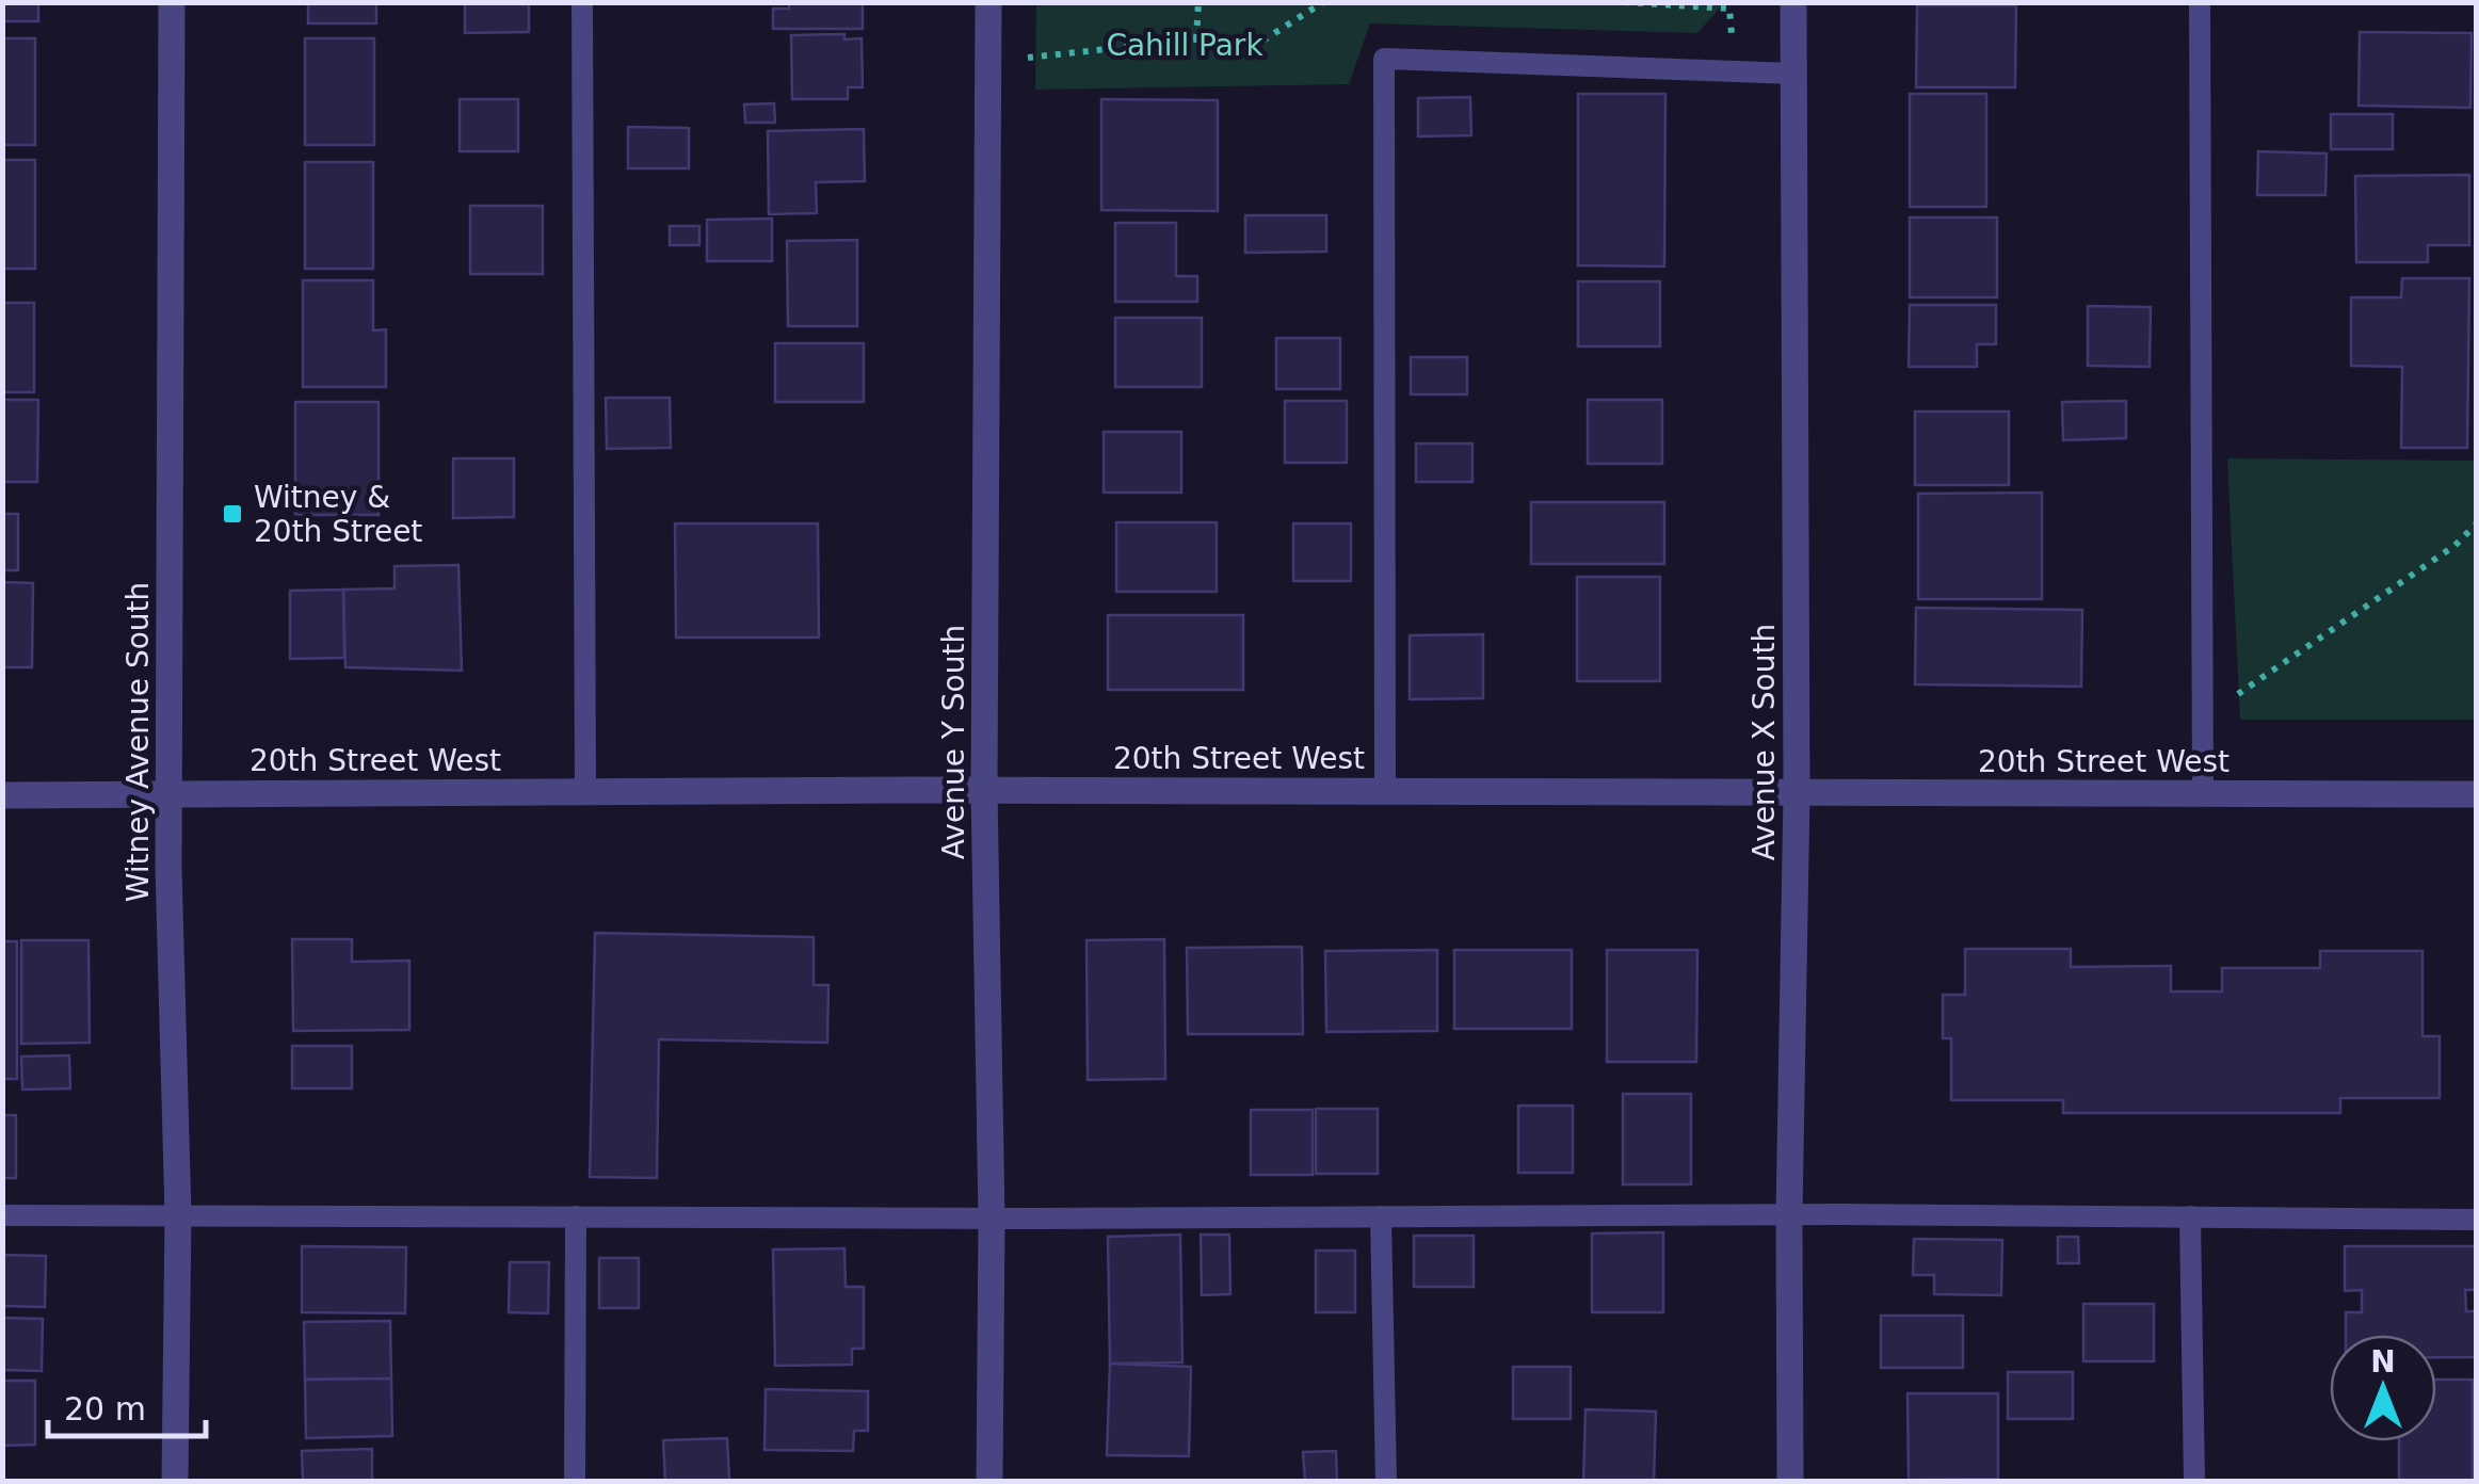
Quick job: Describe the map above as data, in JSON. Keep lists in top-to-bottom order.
{
  "streets": {
    "street": [
      "Witney Avenue South",
      "Avenue Y South",
      "Avenue X South",
      "20th Street West"
    ]
  },
  "crossings": [
    ["Witney Avenue South", "20th Street West"],
    ["Avenue Y South", "20th Street West"],
    ["Avenue X South", "20th Street West"]
  ],
  "parks": ["Cahill Park"],
  "places": {
    "transit": ["Witney & 20th Street"]
  },
  "scale_bar": "20 m",
  "north": "top"
}
